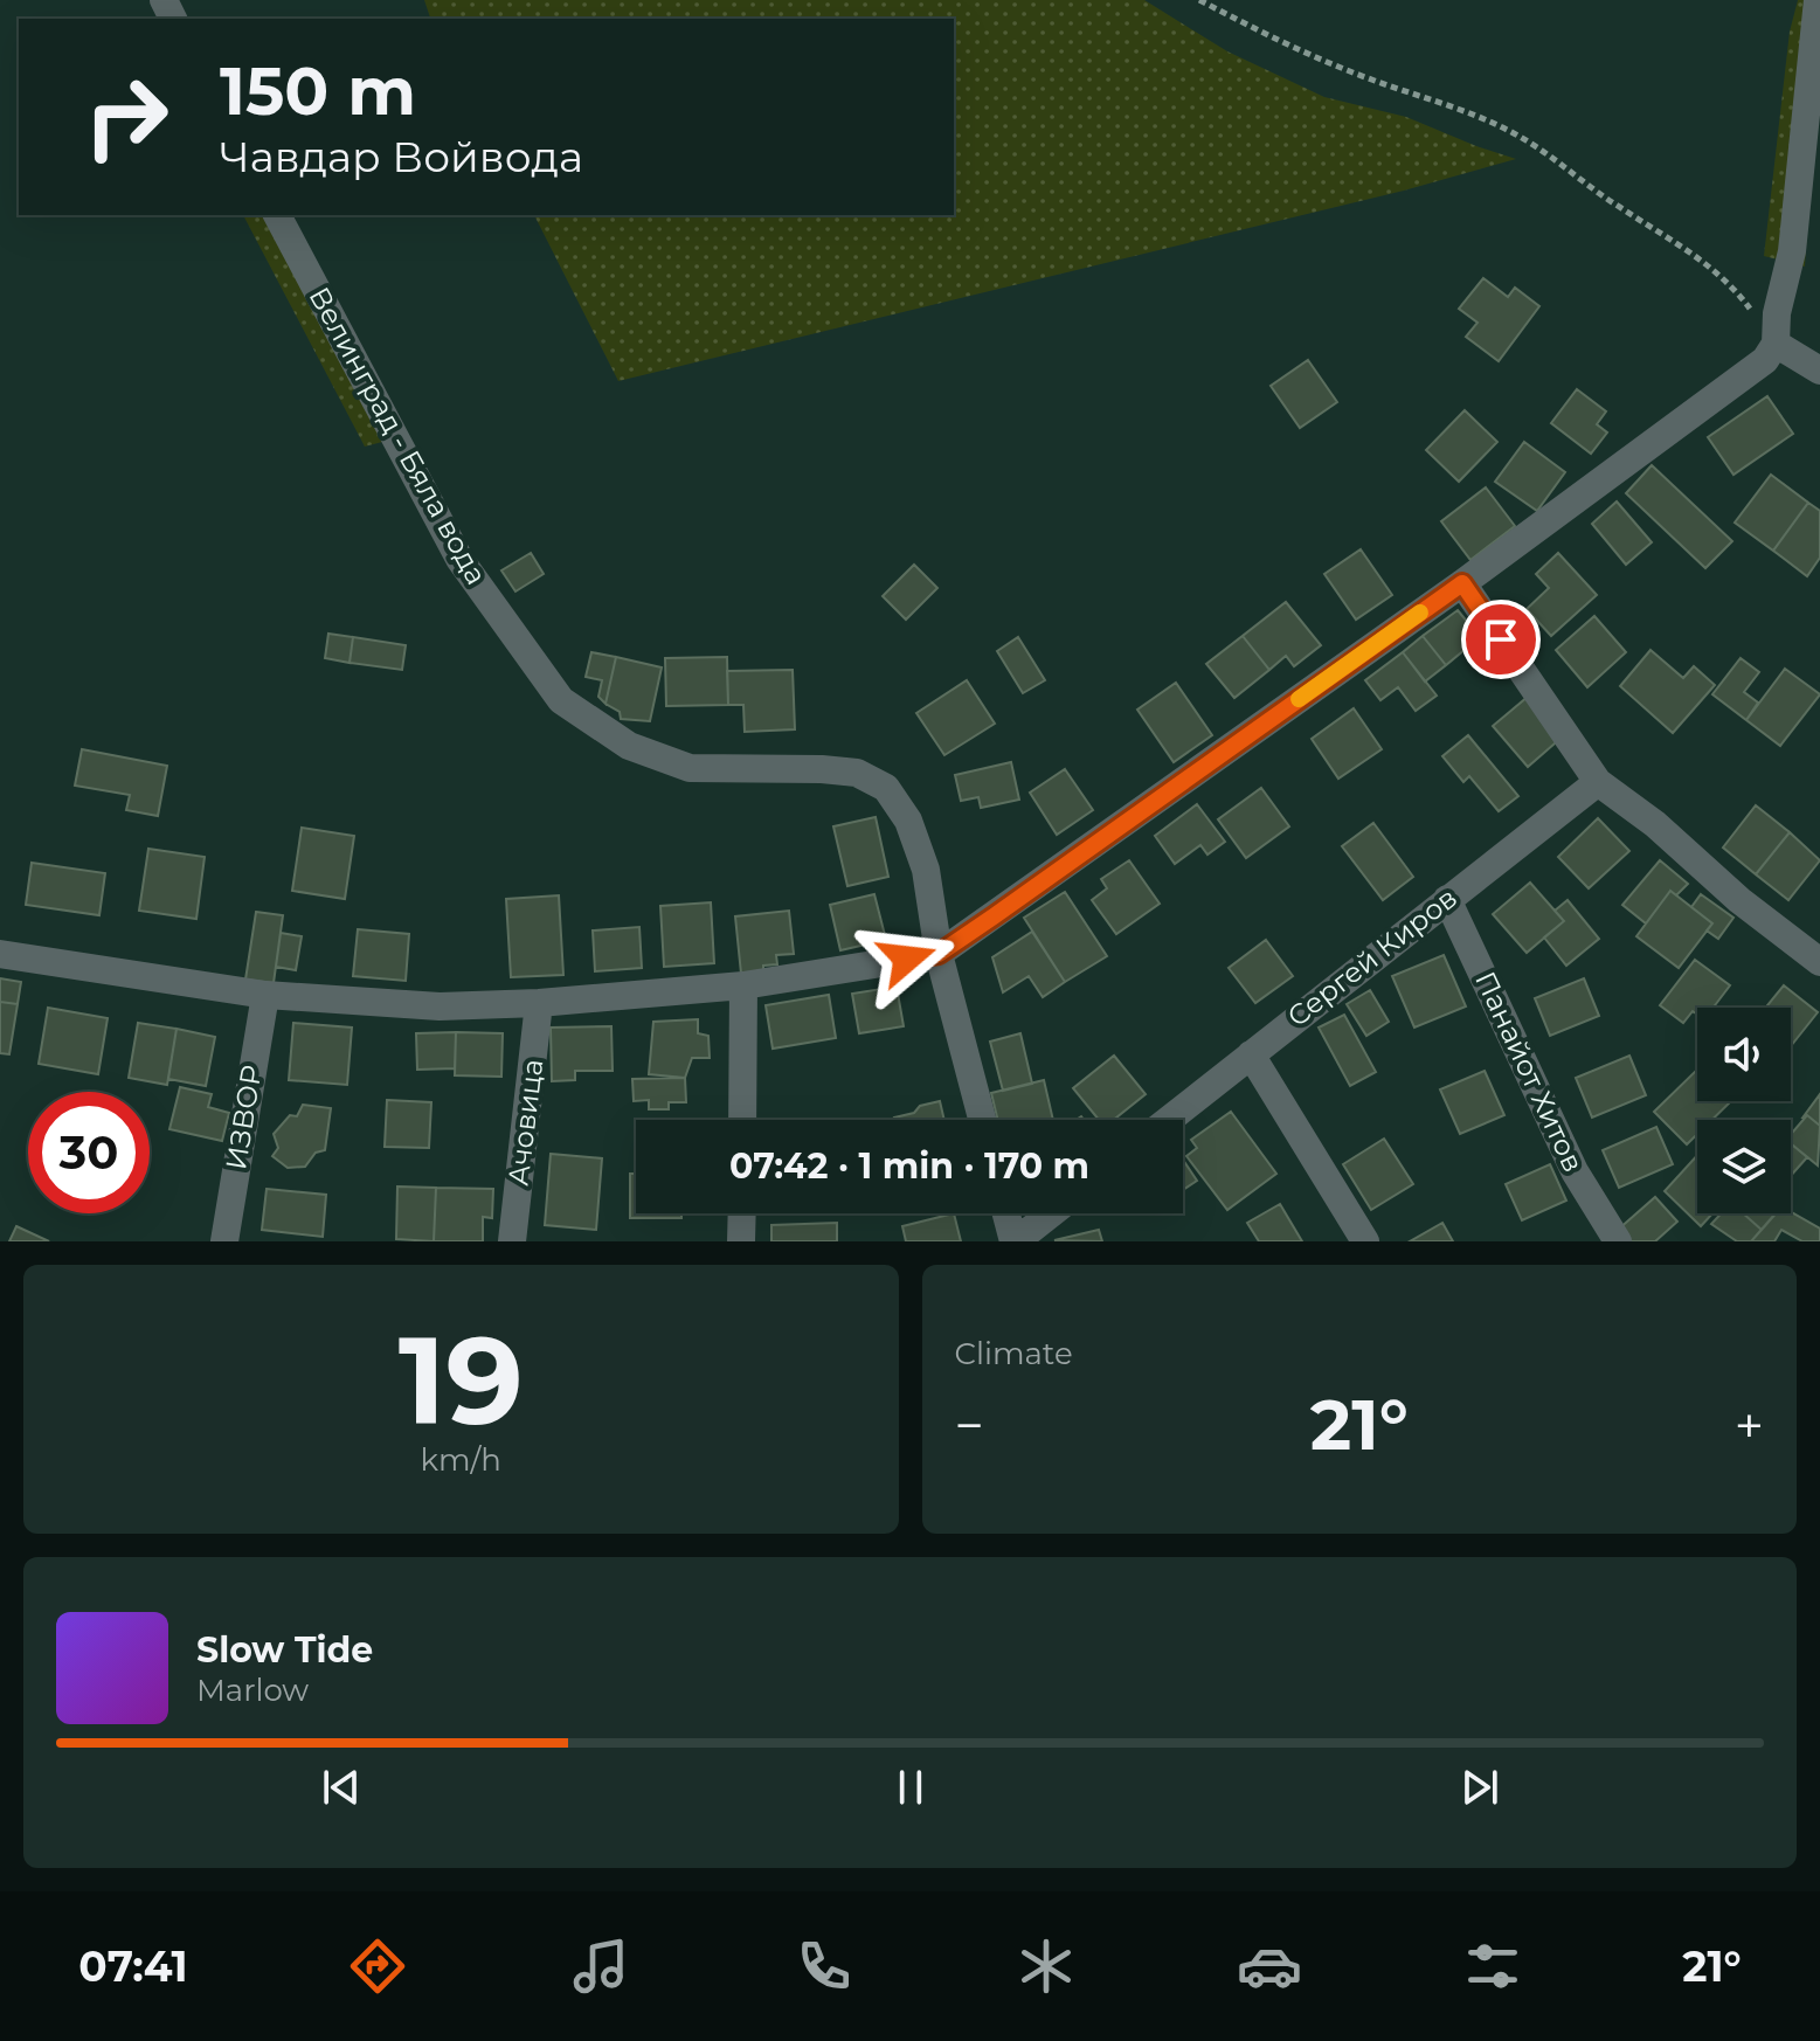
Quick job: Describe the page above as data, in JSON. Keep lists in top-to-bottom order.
{
  "streets": {
    "street": [
      "Велинград - Бяла вода",
      "Сергей Киров",
      "Панайот Хитов",
      "ИЗВОР",
      "Ачовица"
    ]
  },
  "crossings": [
    ["Сергей Киров", "Панайот Хитов"]
  ],
  "page": {
    "turn": ["150 m", "Чавдар Войвода"],
    "limit": "30",
    "trip": "07:42 · 1 min · 170 m",
    "tile": [
      ["19", "km/h"],
      "Climate"
    ],
    "heat": ["−", "21°", "+"],
    "song": ["Slow Tide", "Marlow"],
    "tabs": ["07:41", "21°"]
  }
}
